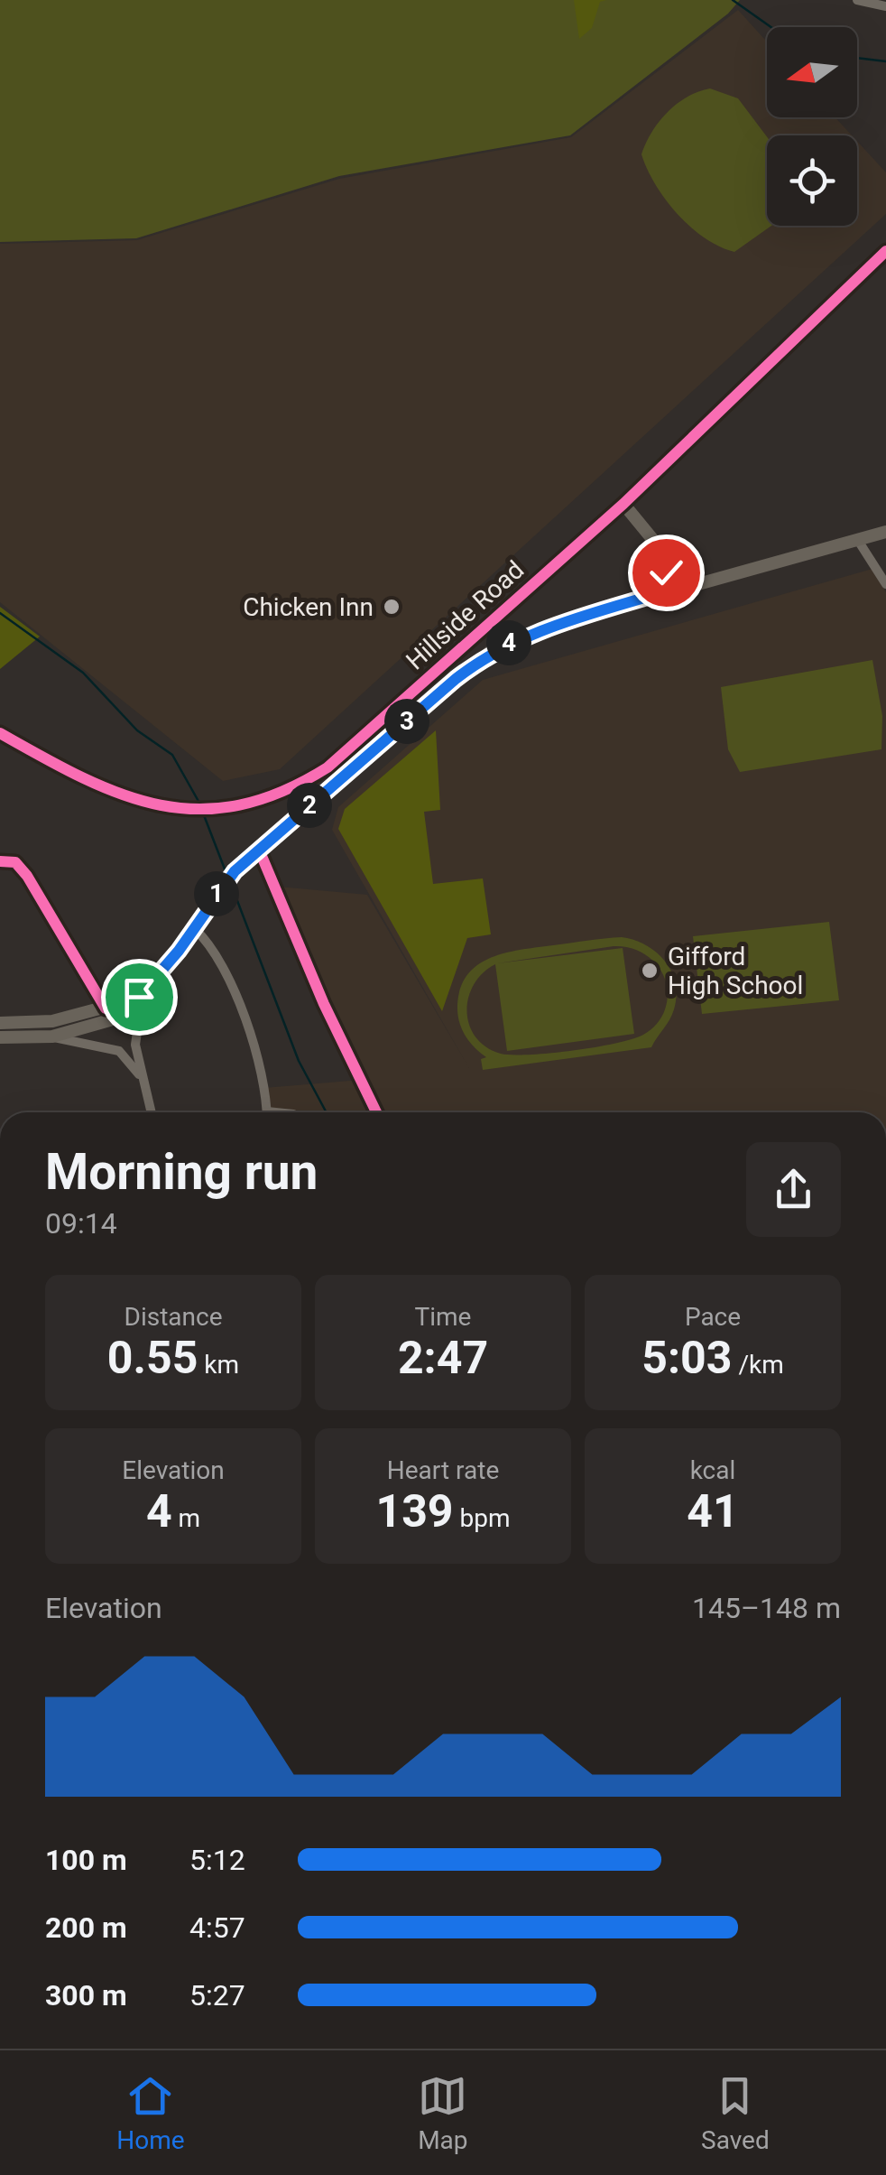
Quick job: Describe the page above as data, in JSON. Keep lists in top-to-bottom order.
{
  "streets": {
    "street": ["Hillside Road"]
  },
  "places": ["Chicken Inn", "Gifford High School"],
  "north": "left",
  "page": {
    "pins": [
      "4",
      "3",
      "2",
      "1"
    ],
    "heading": ["Morning run", "09:14"],
    "stats": [
      ["Distance", "0.55 km"],
      ["Time", "2:47"],
      ["Pace", "5:03 /km"],
      ["Elevation", "4 m"],
      ["Heart rate", "139 bpm"],
      ["kcal", "41"]
    ],
    "chart": ["Elevation", "145–148 m"],
    "list": [
      {
        "name": "100 m",
        "note": "5:12"
      },
      {
        "name": "200 m",
        "note": "4:57"
      },
      {
        "name": "300 m",
        "note": "5:27"
      }
    ],
    "tabs": ["Home", "Map", "Saved"]
  }
}
